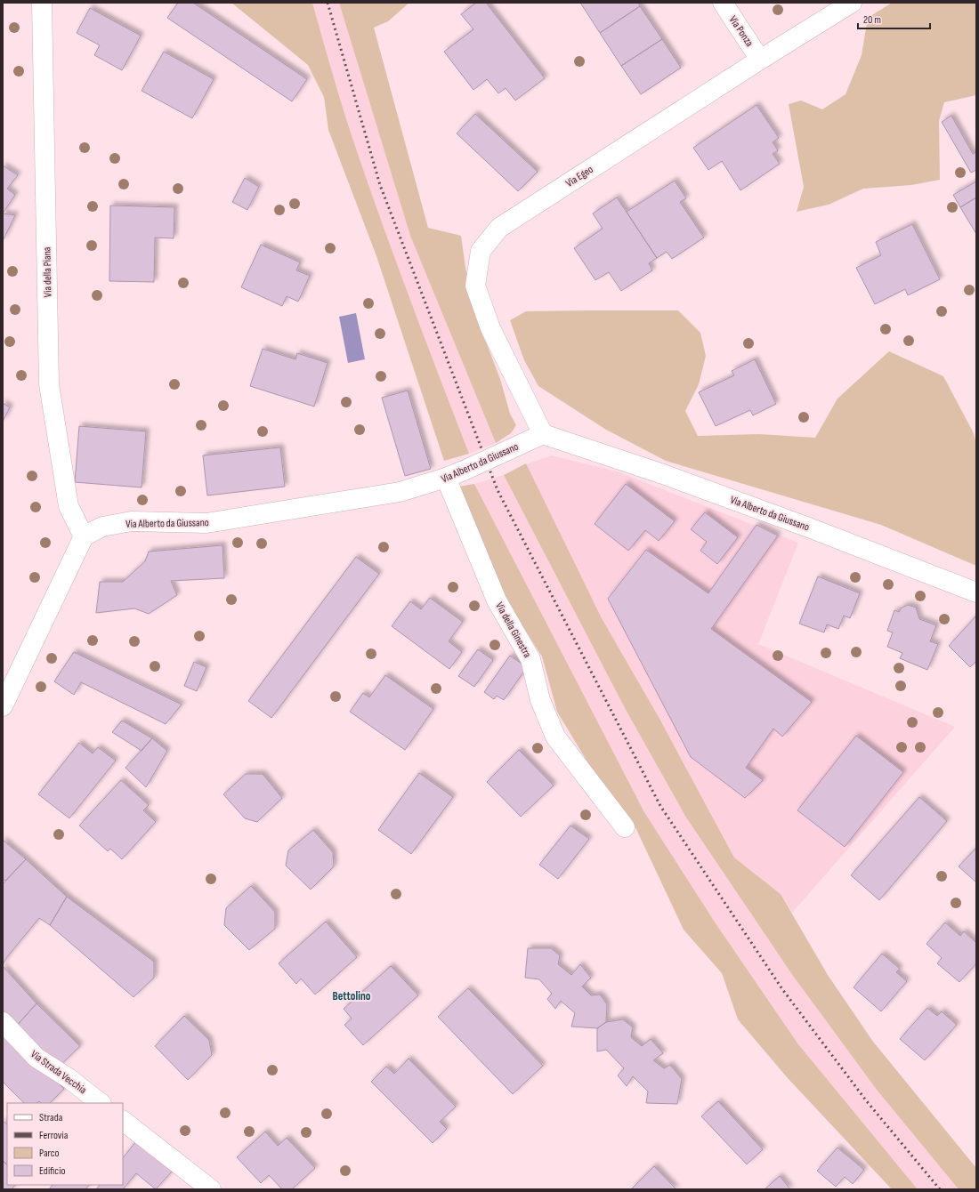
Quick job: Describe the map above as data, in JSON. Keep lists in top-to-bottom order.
{
  "streets": {
    "street": [
      "Via Ponza",
      "Via Egeo",
      "Via della Piana",
      "Via Alberto da Giussano",
      "Via della Ginestra",
      "Via Strada Vecchia"
    ]
  },
  "crossings": [
    ["Via Ponza", "Via Egeo"],
    ["Via Egeo", "Via Alberto da Giussano"],
    ["Via della Piana", "Via Alberto da Giussano"],
    ["Via Alberto da Giussano", "Via della Ginestra"]
  ],
  "districts": ["Bettolino"],
  "legend": [
    "Strada",
    "Ferrovia",
    "Parco",
    "Edificio"
  ],
  "scale_bar": "20 m"
}
